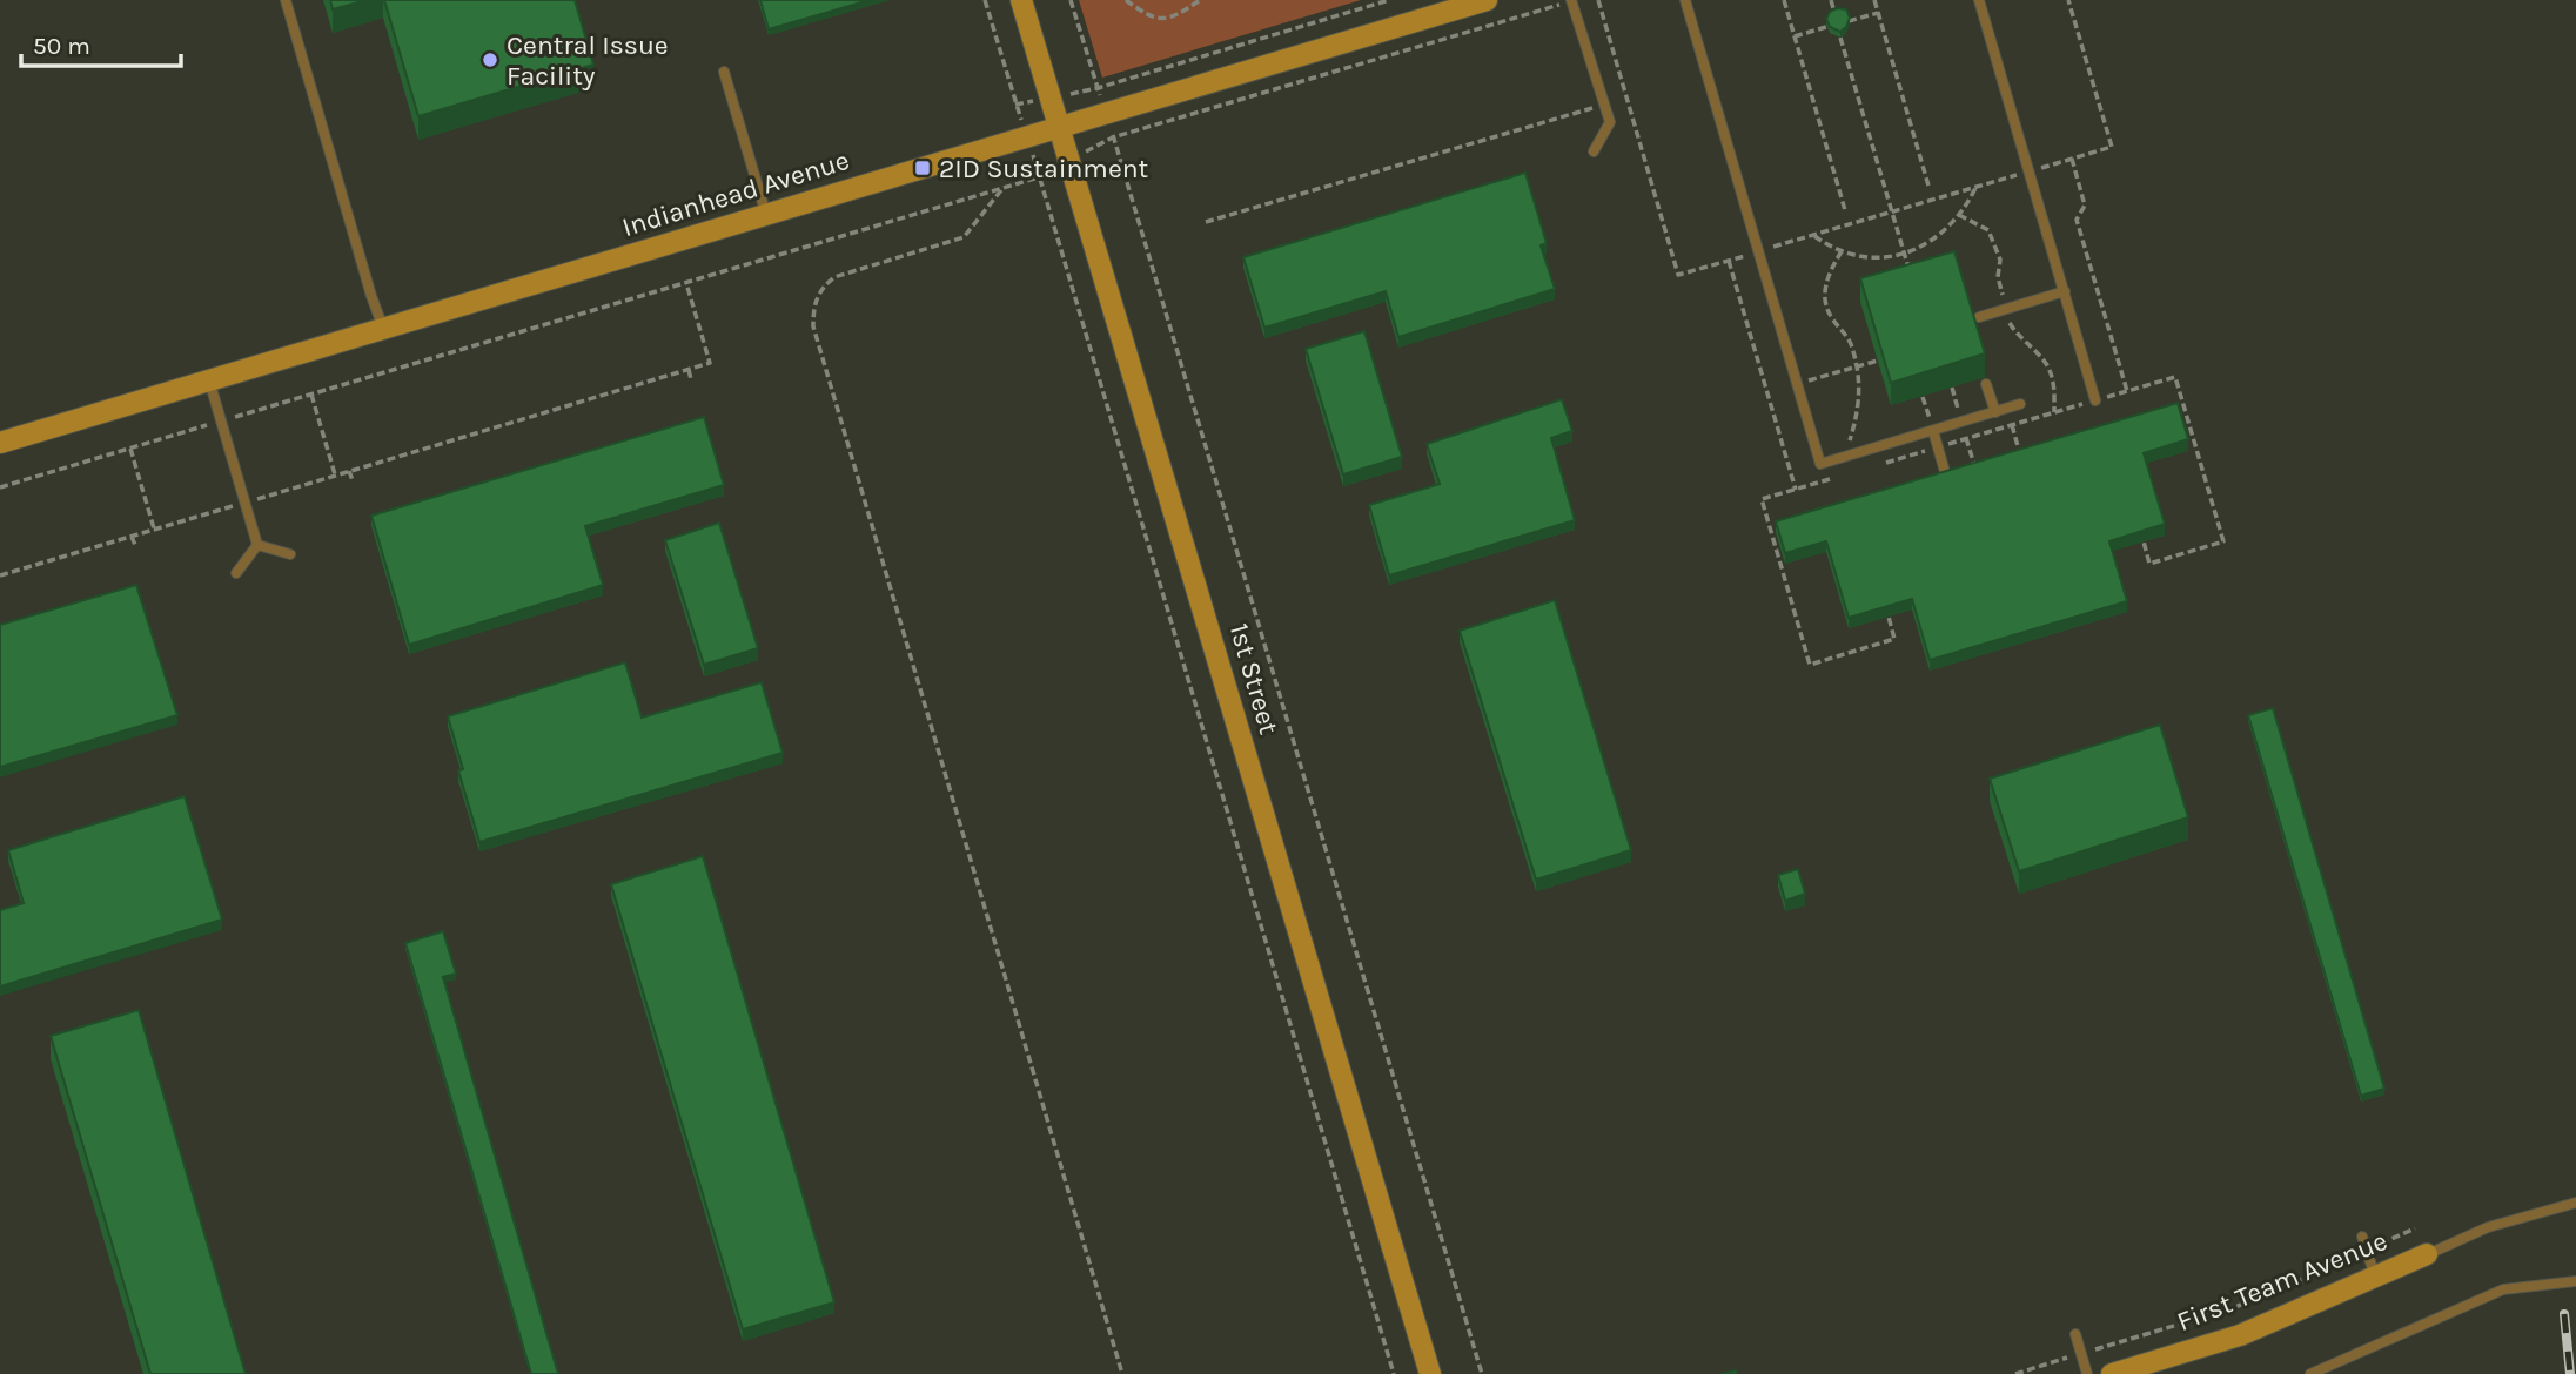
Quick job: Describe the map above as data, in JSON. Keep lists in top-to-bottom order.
{
  "streets": {
    "main road": ["Indianhead Avenue", "1st Street", "First Team Avenue"]
  },
  "crossings": [
    ["Indianhead Avenue", "1st Street"]
  ],
  "places": {
    "other": ["Central Issue Facility"],
    "transit": ["2ID Sustainment"]
  },
  "scale_bar": "50 m"
}
